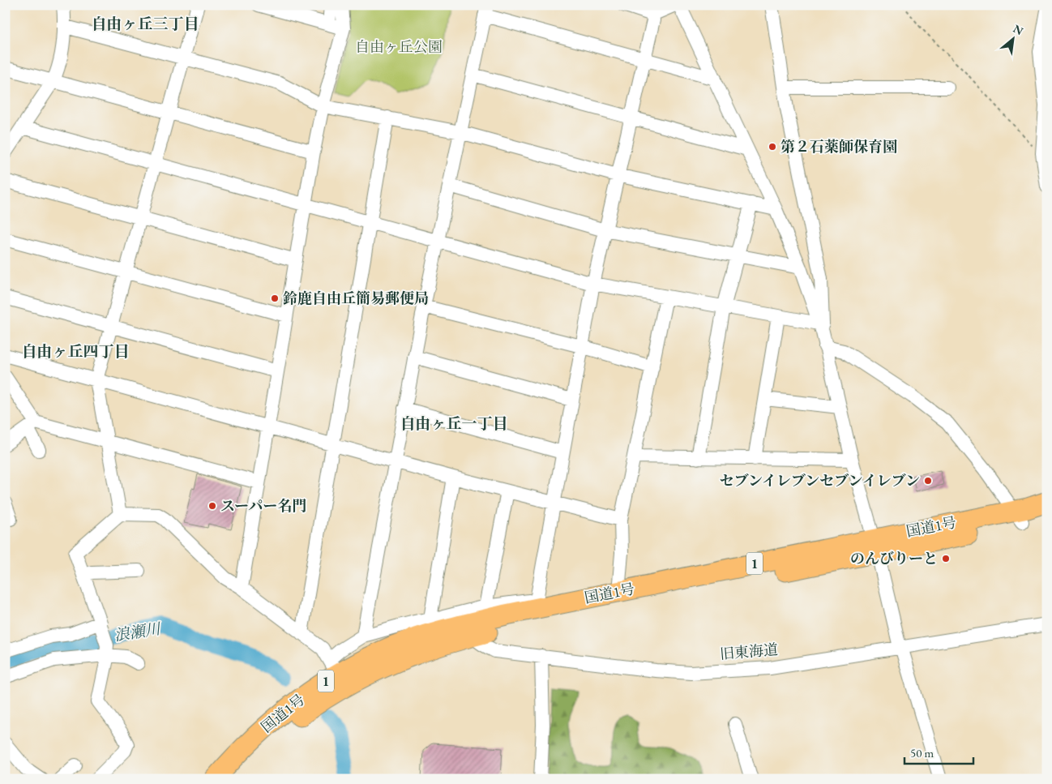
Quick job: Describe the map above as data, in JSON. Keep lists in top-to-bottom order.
{
  "streets": {
    "highway": ["国道1号", "1"],
    "street": ["旧東海道"]
  },
  "crossings": [
    ["国道1号", "旧東海道"]
  ],
  "districts": ["自由ヶ丘三丁目", "自由ヶ丘四丁目", "自由ヶ丘一丁目"],
  "water": ["浪瀬川"],
  "parks": ["自由ヶ丘公園"],
  "places": [
    "第２石薬師保育園",
    "鈴鹿自由丘簡易郵便局",
    "セブンイレブンセブンイレブン",
    "スーパー名門",
    "のんびりーと"
  ],
  "scale_bar": "50 m",
  "north": "top right"
}
